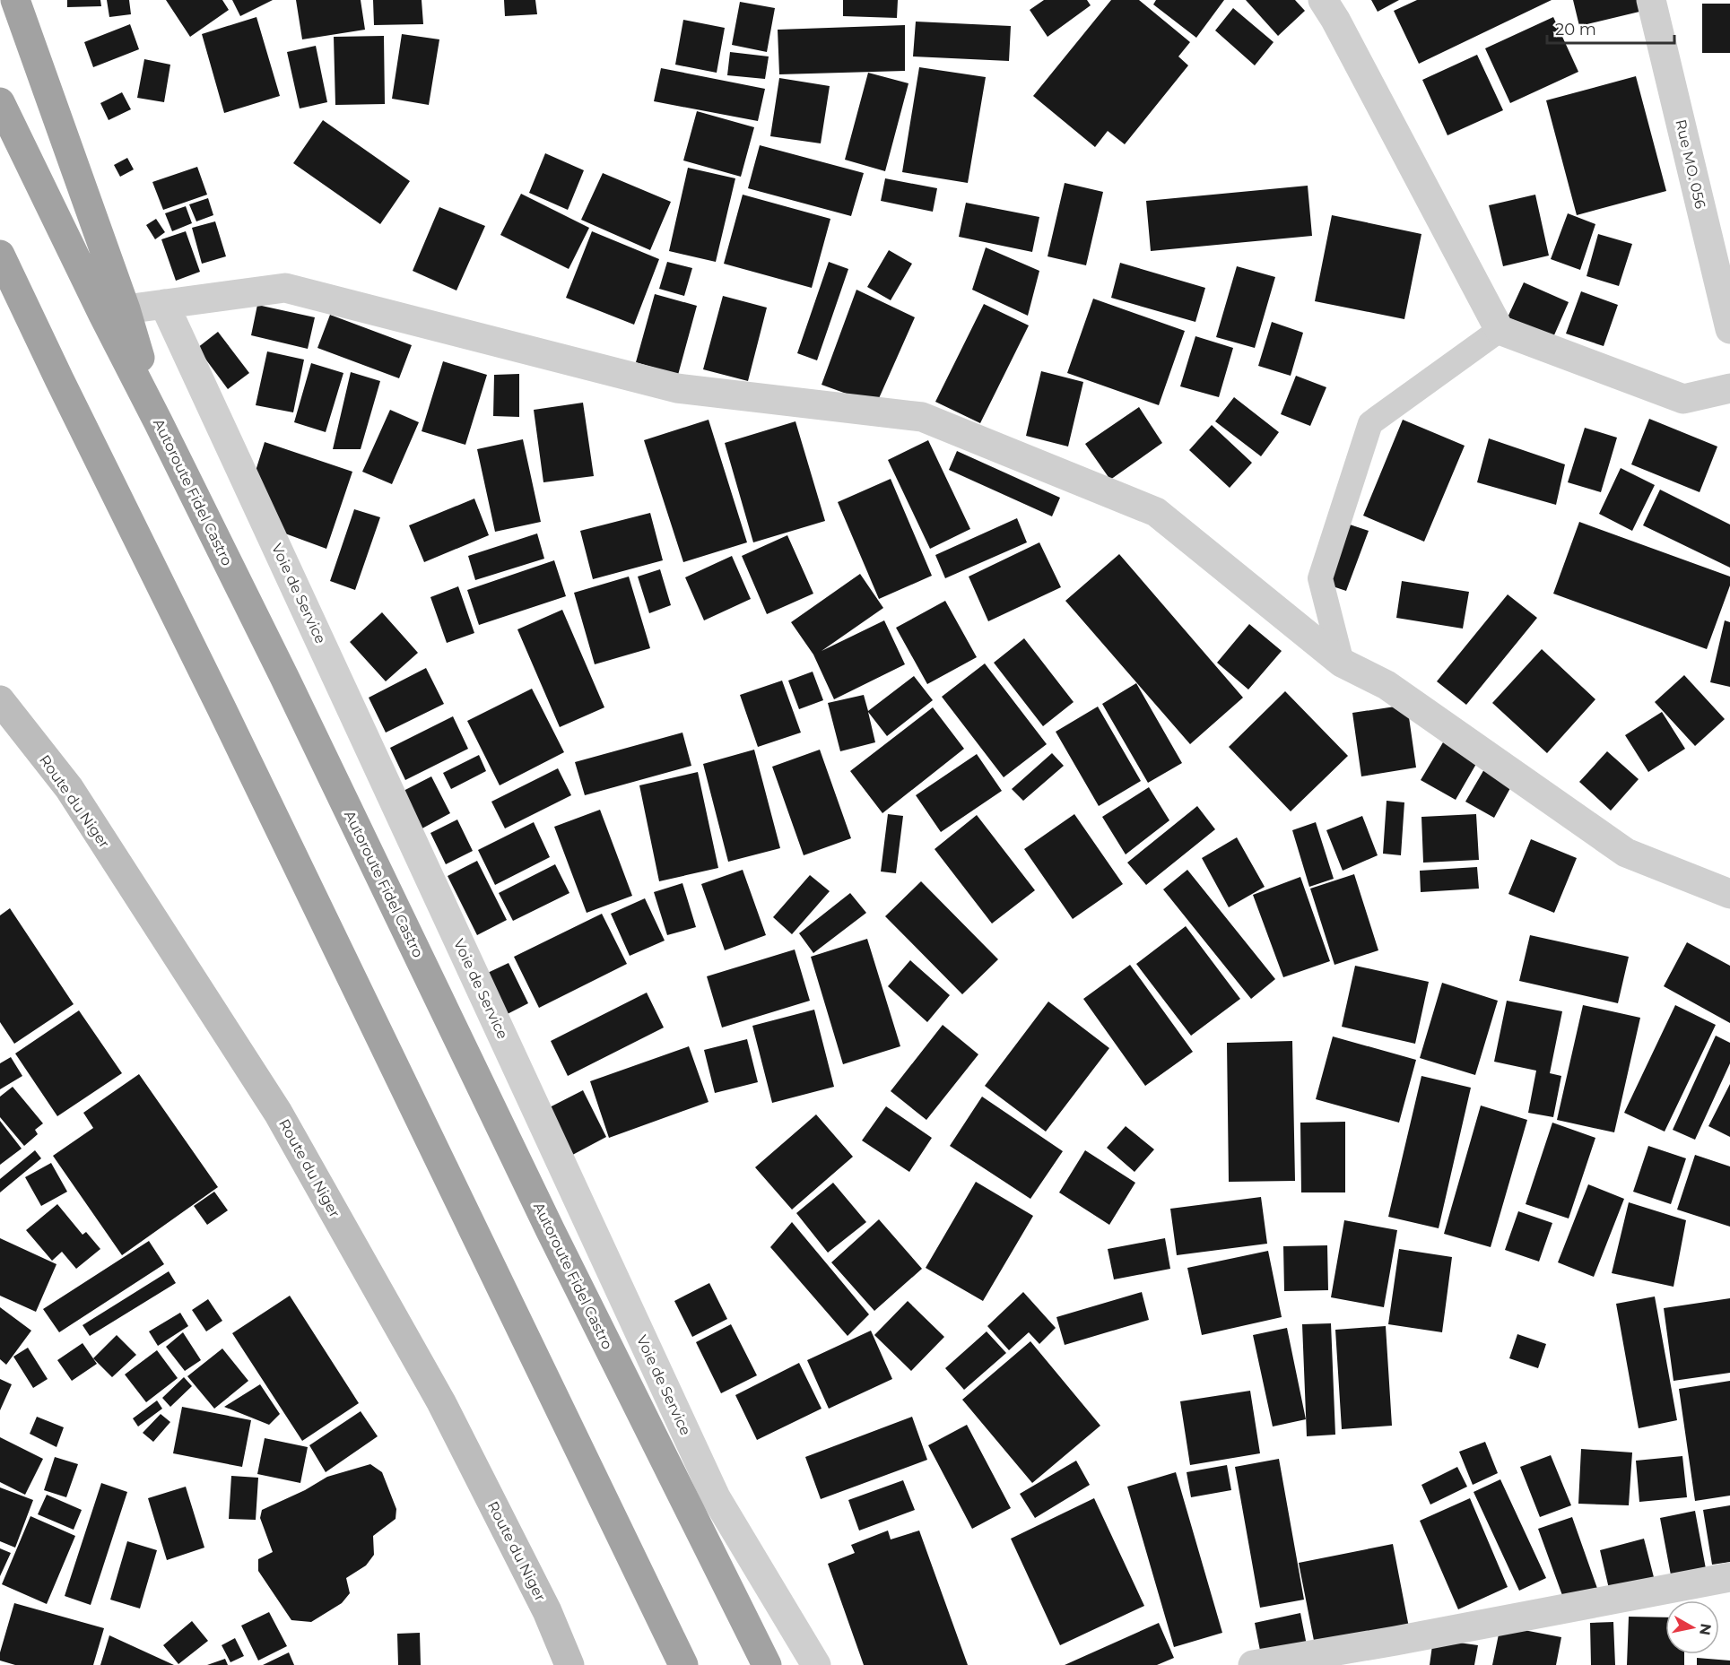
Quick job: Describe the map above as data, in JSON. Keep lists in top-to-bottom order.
{
  "streets": {
    "highway": ["Autoroute Fidel Castro"],
    "main road": ["Route du Niger"],
    "street": ["Rue MO. 056", "Voie de Service"]
  },
  "scale_bar": "20 m",
  "north": "right"
}
